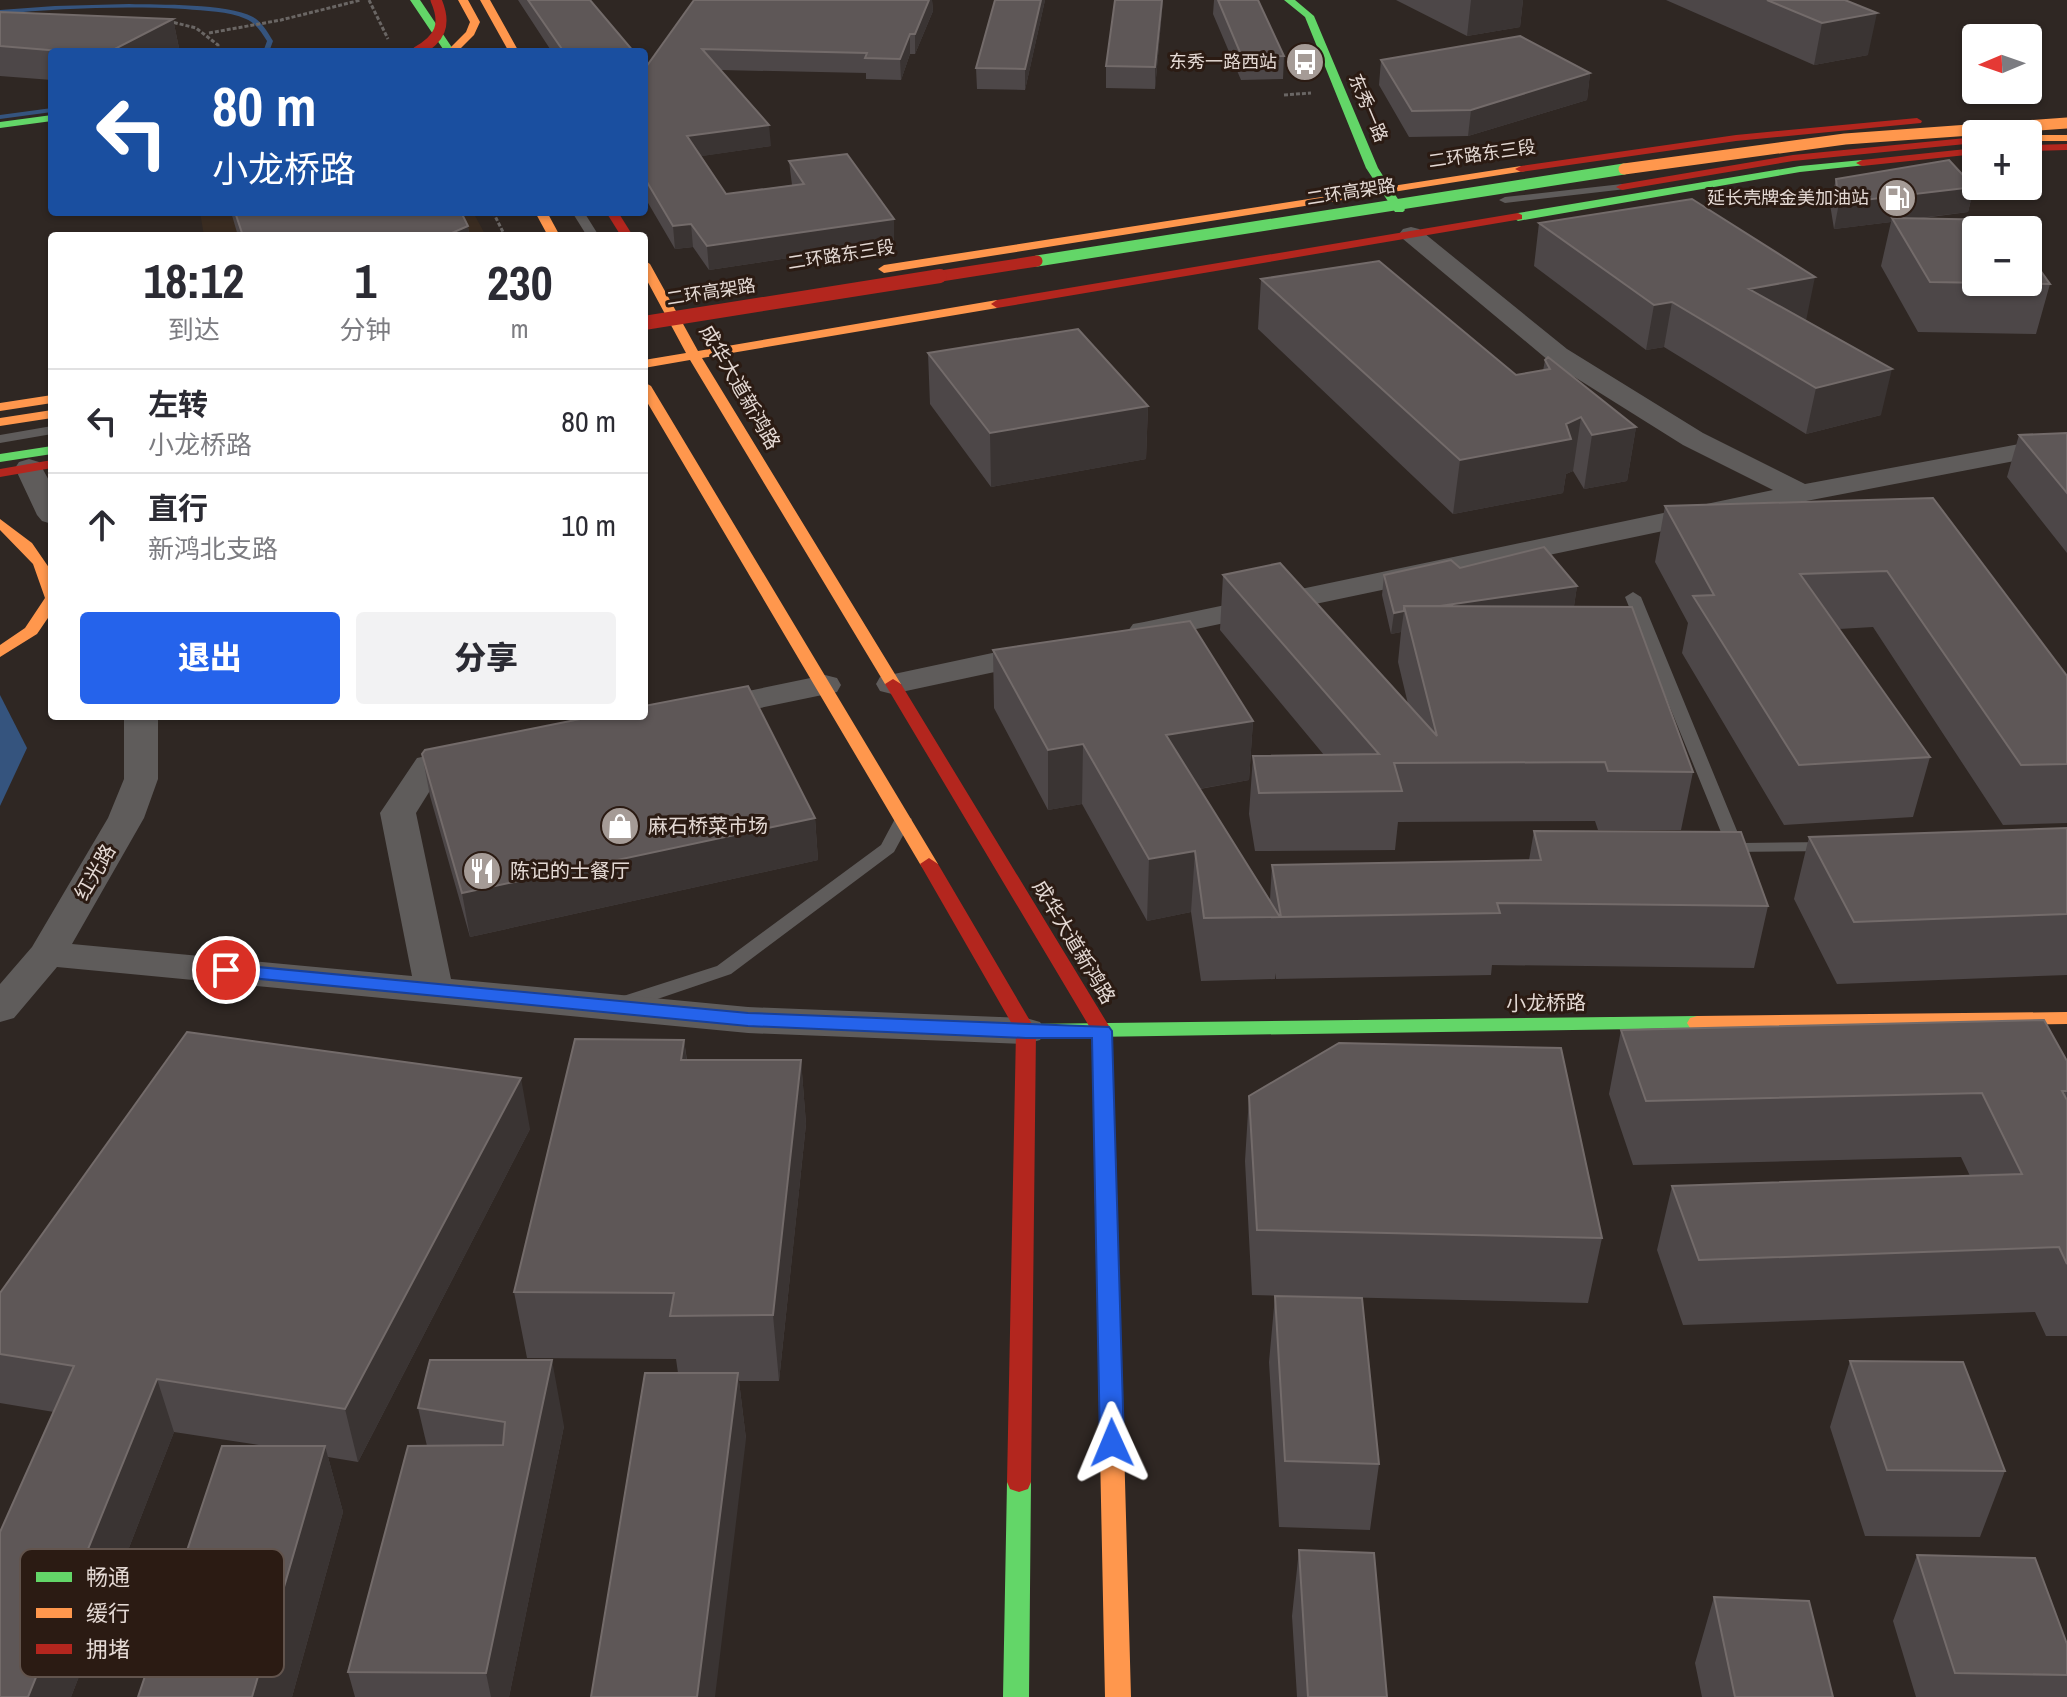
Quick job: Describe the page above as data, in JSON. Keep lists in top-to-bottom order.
{
  "streets": {
    "main road": [
      "东秀一路",
      "二环路东三段",
      "二环高架路",
      "成华大道新鸿路",
      "小龙桥路"
    ],
    "street": ["红光路"]
  },
  "crossings": [
    ["东秀一路", "二环路东三段"],
    ["二环路东三段", "成华大道新鸿路"],
    ["成华大道新鸿路", "小龙桥路"]
  ],
  "places": {
    "bus stop": ["东秀一路西站"],
    "fuel station": ["延长壳牌金美加油站"],
    "shop": ["麻石桥菜市场"],
    "restaurant": ["陈记的士餐厅"]
  },
  "legend": ["畅通", "缓行", "拥堵"],
  "north": "left",
  "page": {
    "map_buttons": ["+", "−"],
    "turn": ["80 m", "小龙桥路"],
    "eta": [
      "18:12",
      "到达",
      "1",
      "分钟",
      "230",
      "m"
    ],
    "list": [
      {
        "name": "左转",
        "note": "小龙桥路",
        "value": "80 m"
      },
      {
        "name": "直行",
        "note": "新鸿北支路",
        "value": "10 m"
      }
    ],
    "buttons": ["退出", "分享"]
  }
}
